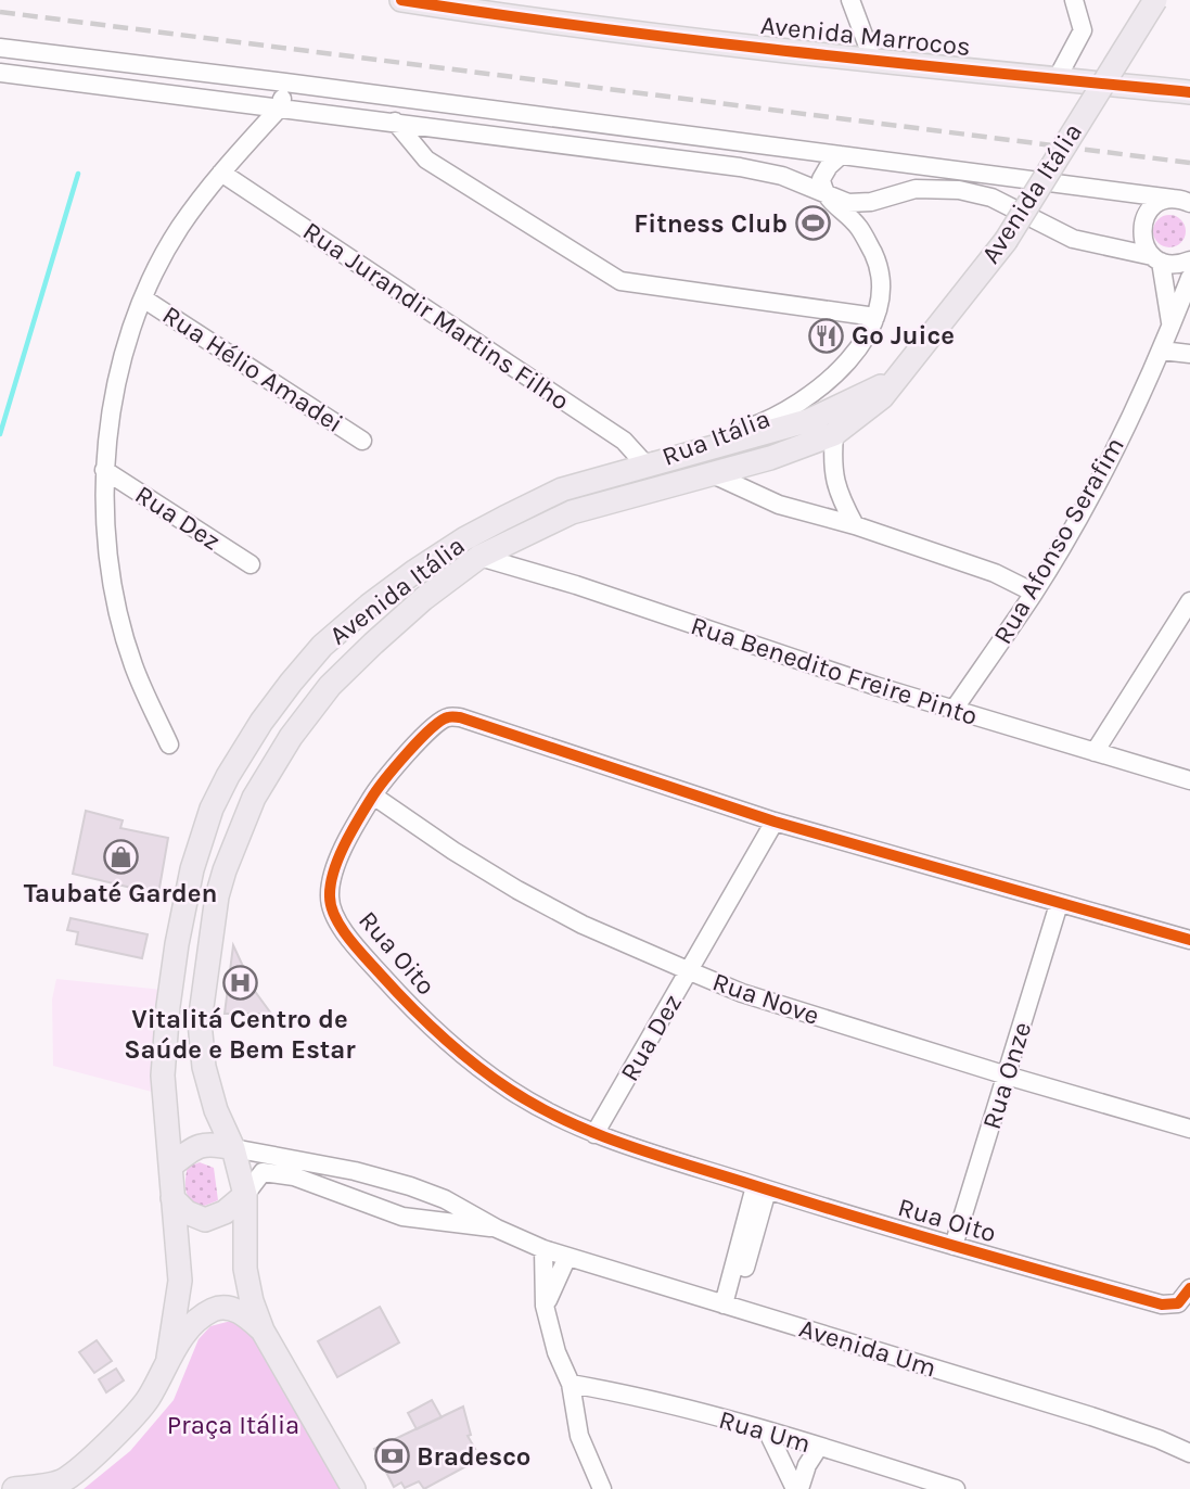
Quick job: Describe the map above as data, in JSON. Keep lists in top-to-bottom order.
{
  "streets": {
    "main road": ["Avenida Marrocos", "Avenida Itália"],
    "street": [
      "Rua Jurandir Martins Filho",
      "Rua Hélio Amadei",
      "Rua Itália",
      "Rua Dez",
      "Rua Afonso Serafim",
      "Rua Benedito Freire Pinto",
      "Rua Oito",
      "Rua Nove",
      "Rua Onze",
      "Avenida Um",
      "Rua Um"
    ]
  },
  "crossings": [
    ["Avenida Itália", "Rua Jurandir Martins Filho"],
    ["Avenida Itália", "Rua Itália"],
    ["Avenida Itália", "Rua Benedito Freire Pinto"],
    ["Rua Jurandir Martins Filho", "Rua Itália"],
    ["Rua Dez", "Rua Oito"],
    ["Rua Dez", "Rua Nove"],
    ["Rua Afonso Serafim", "Rua Benedito Freire Pinto"],
    ["Rua Oito", "Rua Nove"],
    ["Rua Oito", "Rua Onze"],
    ["Rua Nove", "Rua Onze"]
  ],
  "parks": ["Praça Itália"],
  "places": {
    "sports": ["Fitness Club"],
    "restaurant": ["Go Juice"],
    "shop": ["Taubaté Garden"],
    "hospital": ["Vitalitá Centro de Saúde e Bem Estar"],
    "bank": ["Bradesco"]
  }
}
